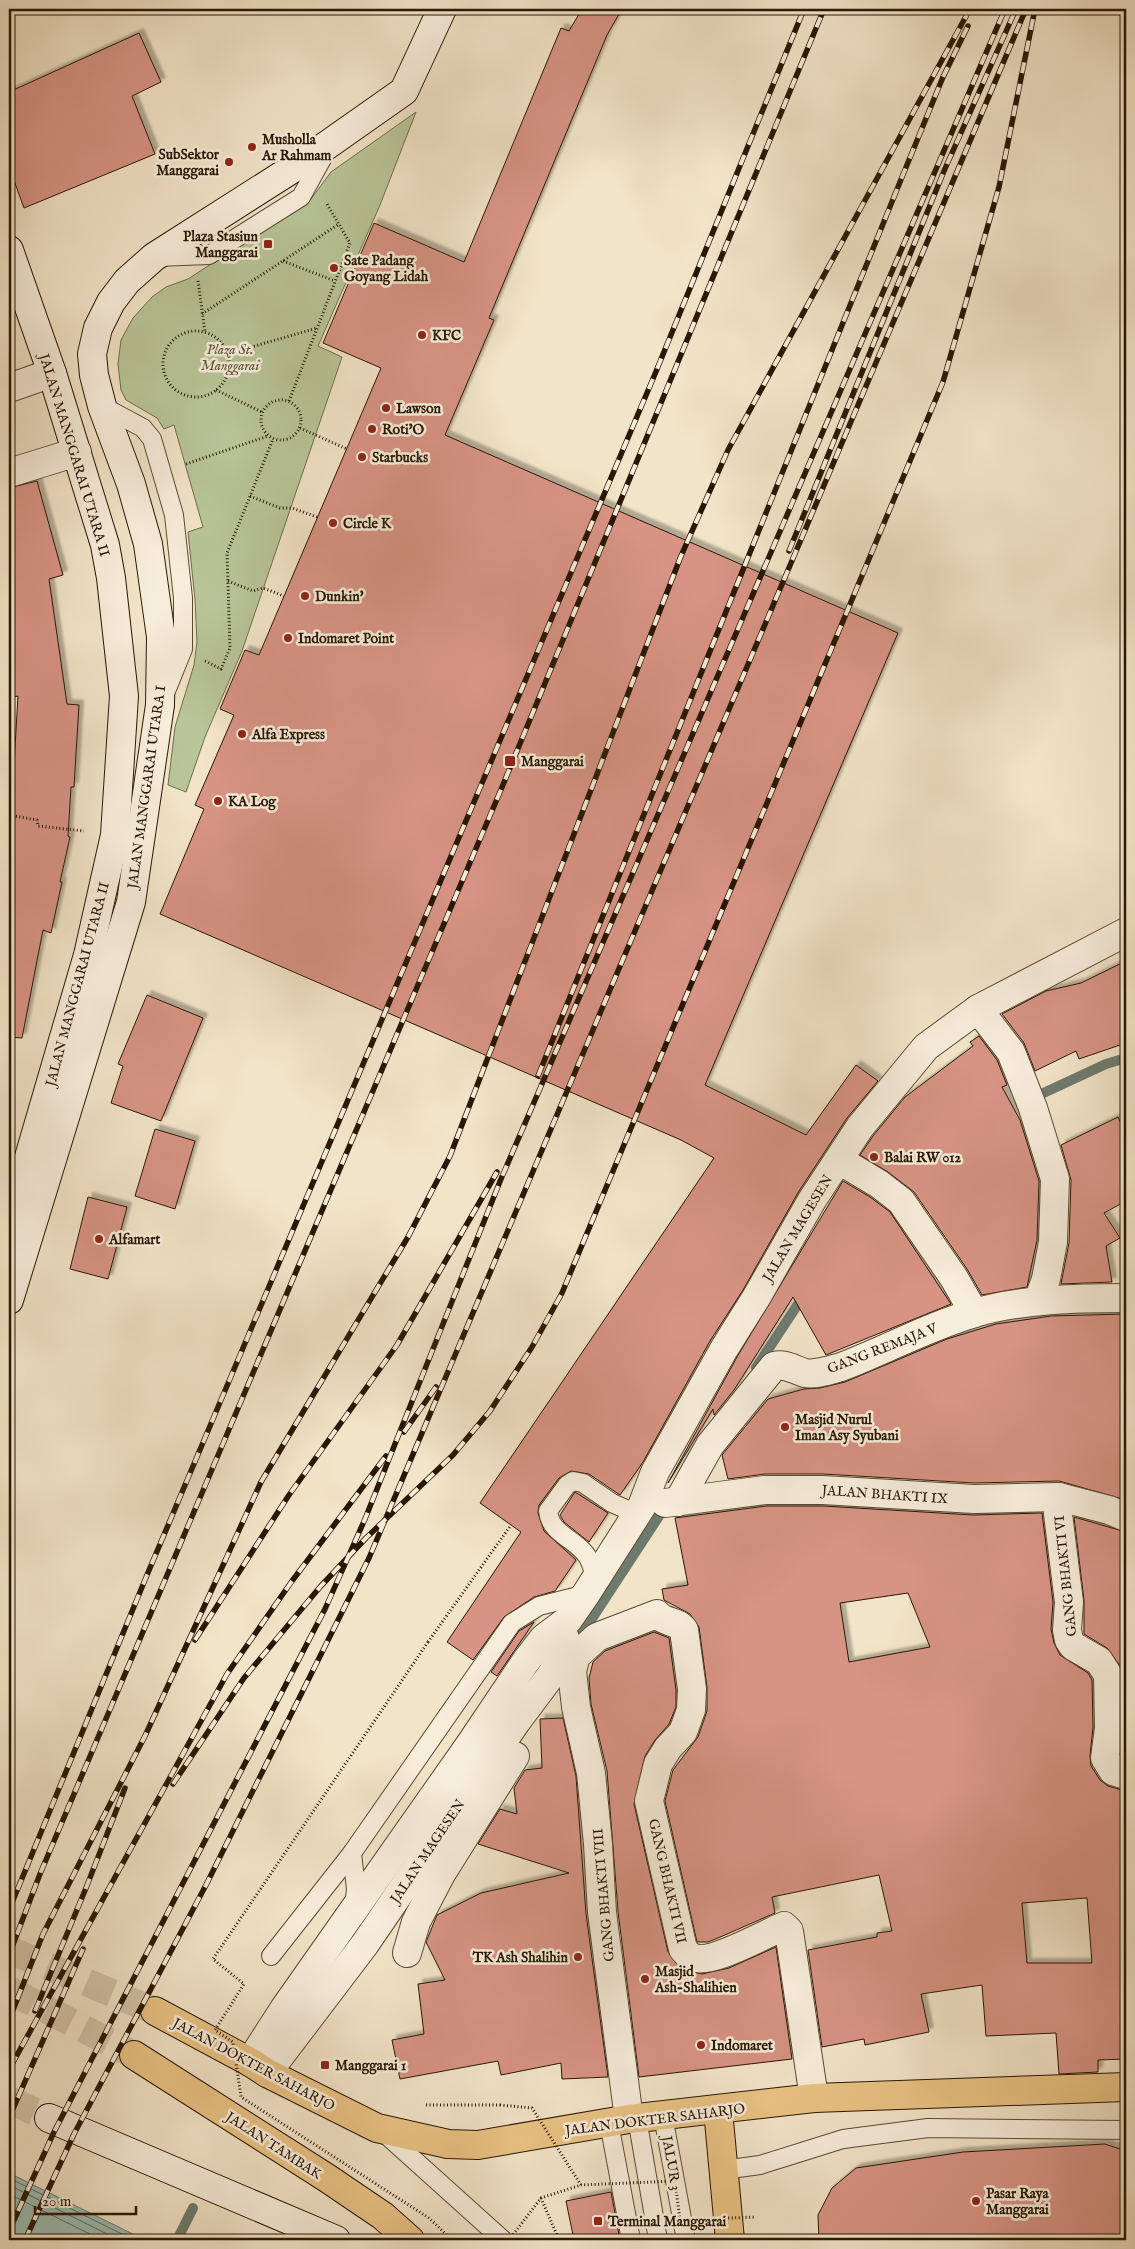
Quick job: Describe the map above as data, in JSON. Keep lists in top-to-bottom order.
{
  "streets": {
    "main road": ["JALAN DOKTER SAHARJO", "JALAN TAMBAK"],
    "street": [
      "JALAN MANGGARAI UTARA II",
      "JALAN MANGGARAI UTARA I",
      "JALAN MAGESEN",
      "GANG REMAJA V",
      "JALAN BHAKTI IX",
      "GANG BHAKTI VI",
      "GANG BHAKTI VII",
      "GANG BHAKTI VIII"
    ],
    "lane": ["JALUR 3"]
  },
  "crossings": [
    ["JALAN MAGESEN", "GANG REMAJA V"],
    ["JALAN MAGESEN", "JALAN BHAKTI IX"],
    ["JALAN MAGESEN", "JALAN DOKTER SAHARJO"],
    ["GANG REMAJA V", "JALAN BHAKTI IX"],
    ["JALAN BHAKTI IX", "GANG BHAKTI VI"],
    ["GANG BHAKTI VII", "GANG BHAKTI VIII"],
    ["GANG BHAKTI VII", "JALAN DOKTER SAHARJO"],
    ["GANG BHAKTI VIII", "JALAN DOKTER SAHARJO"],
    ["JALAN DOKTER SAHARJO", "JALUR 3"]
  ],
  "parks": ["Plaza St. Manggarai"],
  "places": {
    "other": [
      "Musholla Ar Rahmam",
      "SubSektor Manggarai",
      "Sate Padang Goyang Lidah",
      "KFC",
      "Lawson",
      "Roti'O",
      "Starbucks",
      "Circle K",
      "Dunkin'",
      "Indomaret Point",
      "Alfa Express",
      "KA Log",
      "Balai RW 012",
      "Alfamart",
      "Masjid Nurul Iman Asy Syubani",
      "TK Ash Shalihin",
      "Masjid Ash-Shalihien",
      "Indomaret",
      "Pasar Raya Manggarai"
    ],
    "transit": [
      "Plaza Stasiun Manggarai",
      "Manggarai",
      "Manggarai 1",
      "Terminal Manggarai"
    ]
  },
  "scale_bar": "20 m"
}
